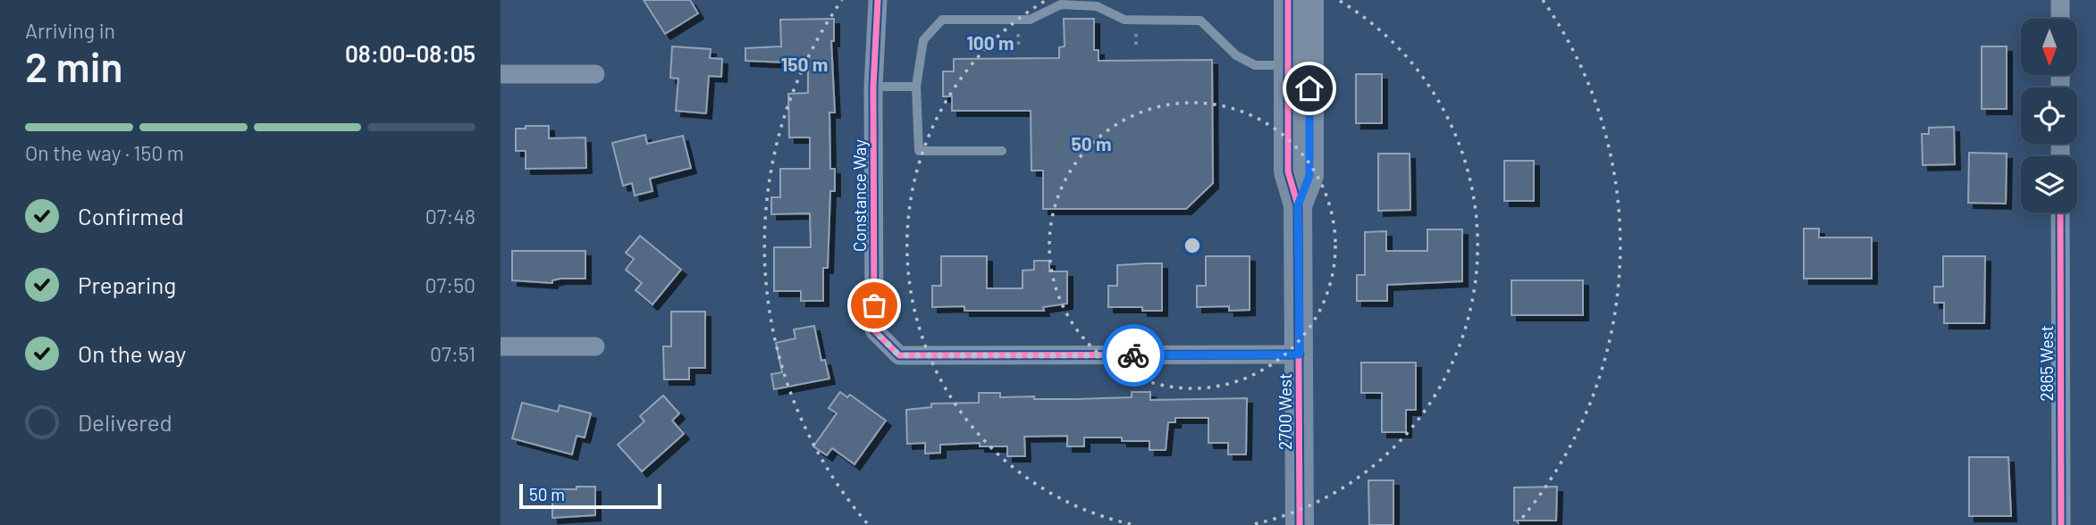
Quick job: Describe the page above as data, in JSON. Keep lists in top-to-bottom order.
{
  "streets": {
    "main road": ["2700 West"],
    "street": ["Constance Way", "2865 West"]
  },
  "crossings": [
    ["Constance Way", "2700 West"]
  ],
  "scale_bar": "50 m",
  "north": "bottom",
  "page": {
    "heading": ["2 min", "Arriving in", "08:00–08:05"],
    "bar": "On the way · 150 m",
    "list": [
      ["Confirmed", "07:48"],
      ["Preparing", "07:50"],
      ["On the way", "07:51"],
      "Delivered"
    ],
    "scale": "50 m"
  },
  "rings": ["100 m", "150 m", "50 m"]
}
